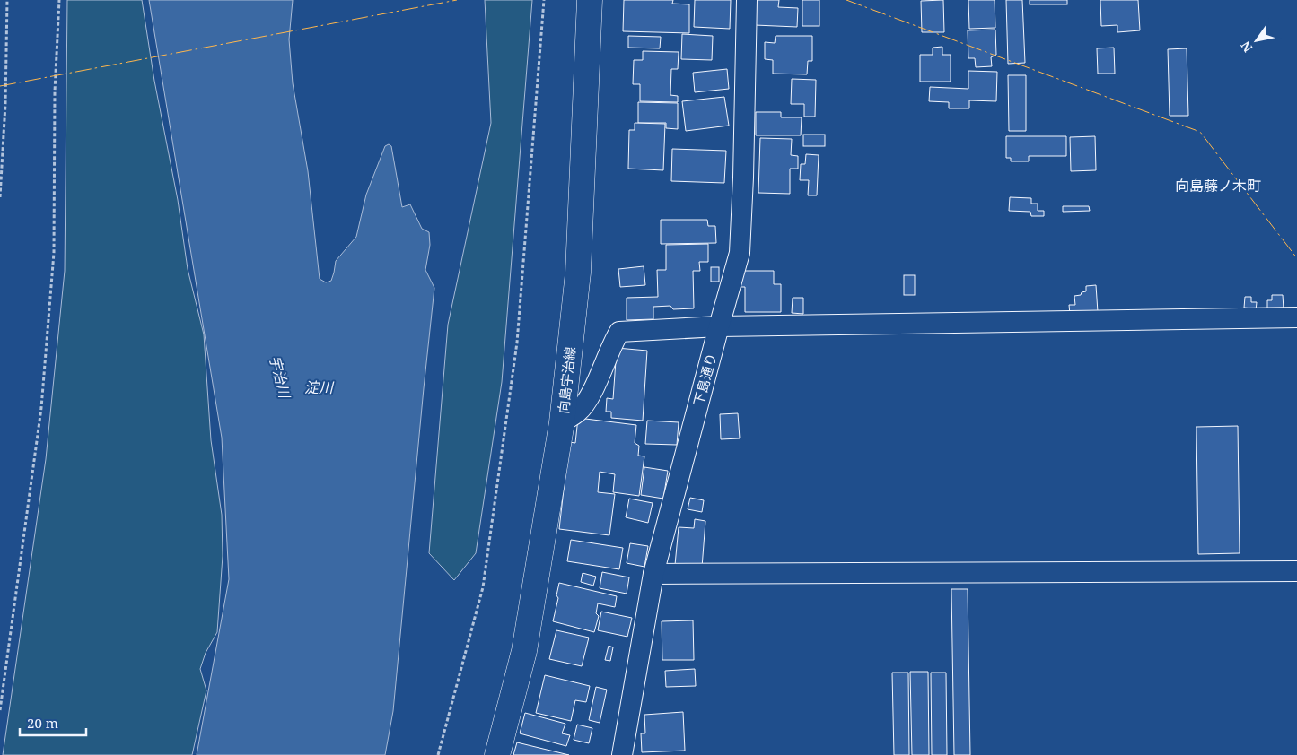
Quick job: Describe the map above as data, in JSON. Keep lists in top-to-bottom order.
{
  "streets": {
    "main road": ["向島宇治線"],
    "street": ["下島通り"]
  },
  "districts": ["向島藤ノ木町"],
  "water": ["宇治川", "淀川"],
  "scale_bar": "20 m",
  "north": "bottom left"
}
